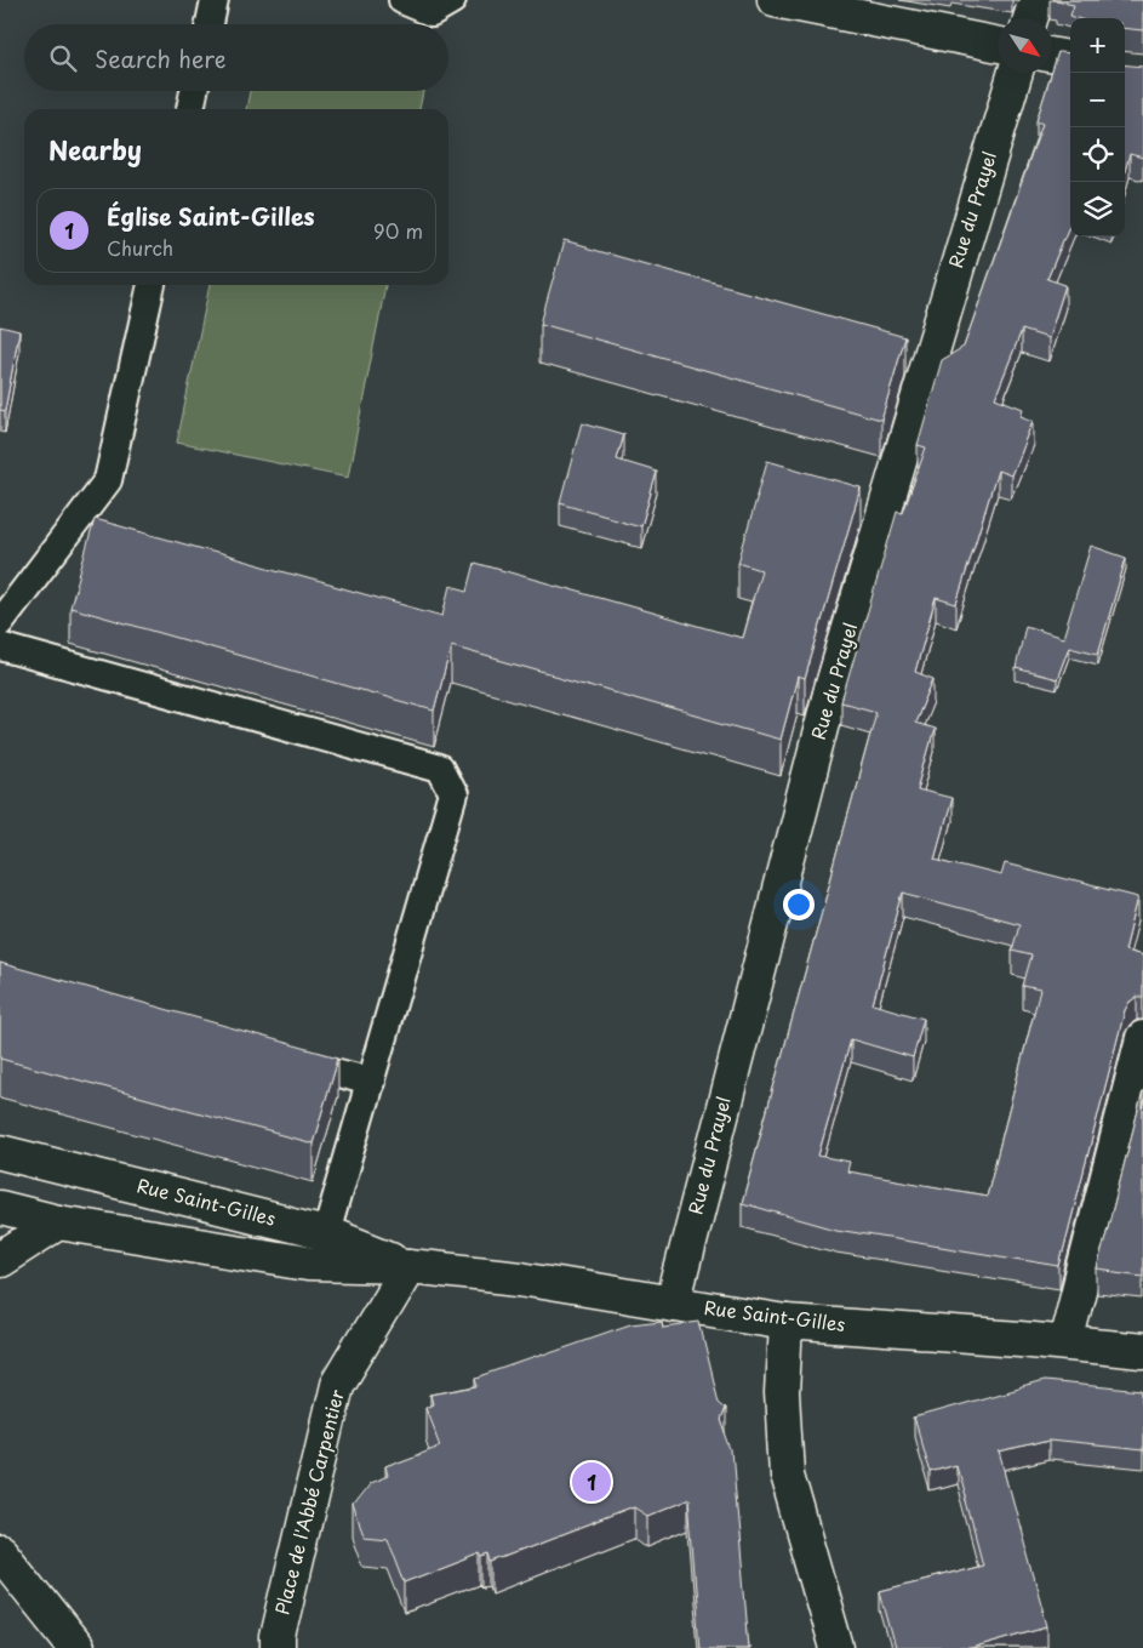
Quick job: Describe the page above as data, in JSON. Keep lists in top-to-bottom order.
{
  "streets": {
    "street": ["Rue du Prayel", "Rue Saint-Gilles", "Place de l'Abbé Carpentier"]
  },
  "crossings": [
    ["Rue du Prayel", "Rue Saint-Gilles"],
    ["Rue Saint-Gilles", "Place de l'Abbé Carpentier"]
  ],
  "north": "bottom right",
  "page": {
    "map_buttons": ["+", "−"],
    "search": "Search here",
    "heading": "Nearby",
    "list": [
      {
        "mark": "1",
        "name": "Église Saint-Gilles",
        "note": "Church",
        "value": "90 m"
      }
    ],
    "pins": "1"
  }
}
